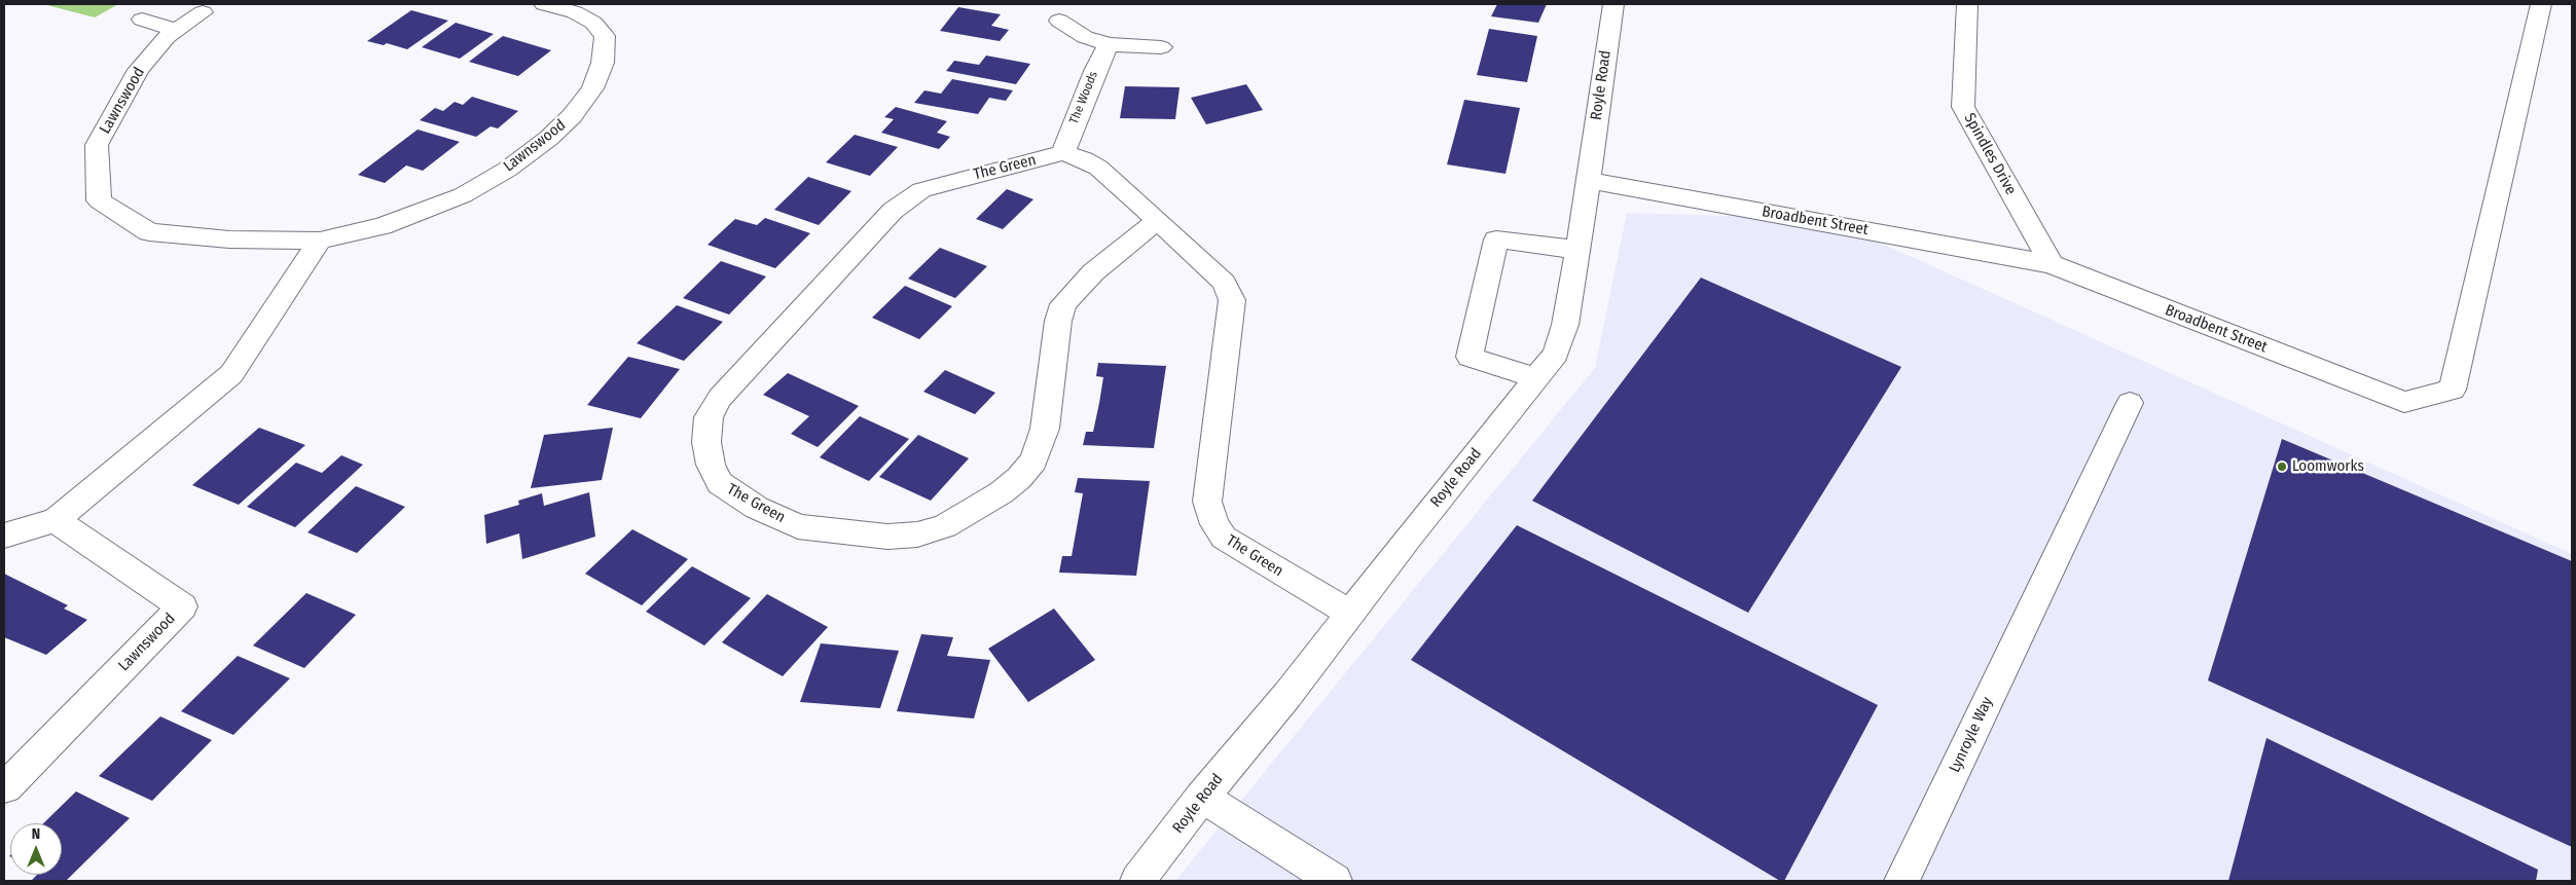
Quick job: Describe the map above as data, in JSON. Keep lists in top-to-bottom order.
{
  "streets": {
    "street": [
      "Royle Road",
      "The Woods",
      "Lawnswood",
      "Spindles Drive",
      "The Green",
      "Broadbent Street",
      "Lynroyle Way"
    ]
  },
  "crossings": [
    ["Royle Road", "The Green"],
    ["Royle Road", "Broadbent Street"],
    ["The Woods", "The Green"],
    ["Spindles Drive", "Broadbent Street"]
  ],
  "places": ["Loomworks"],
  "north": "top"
}
